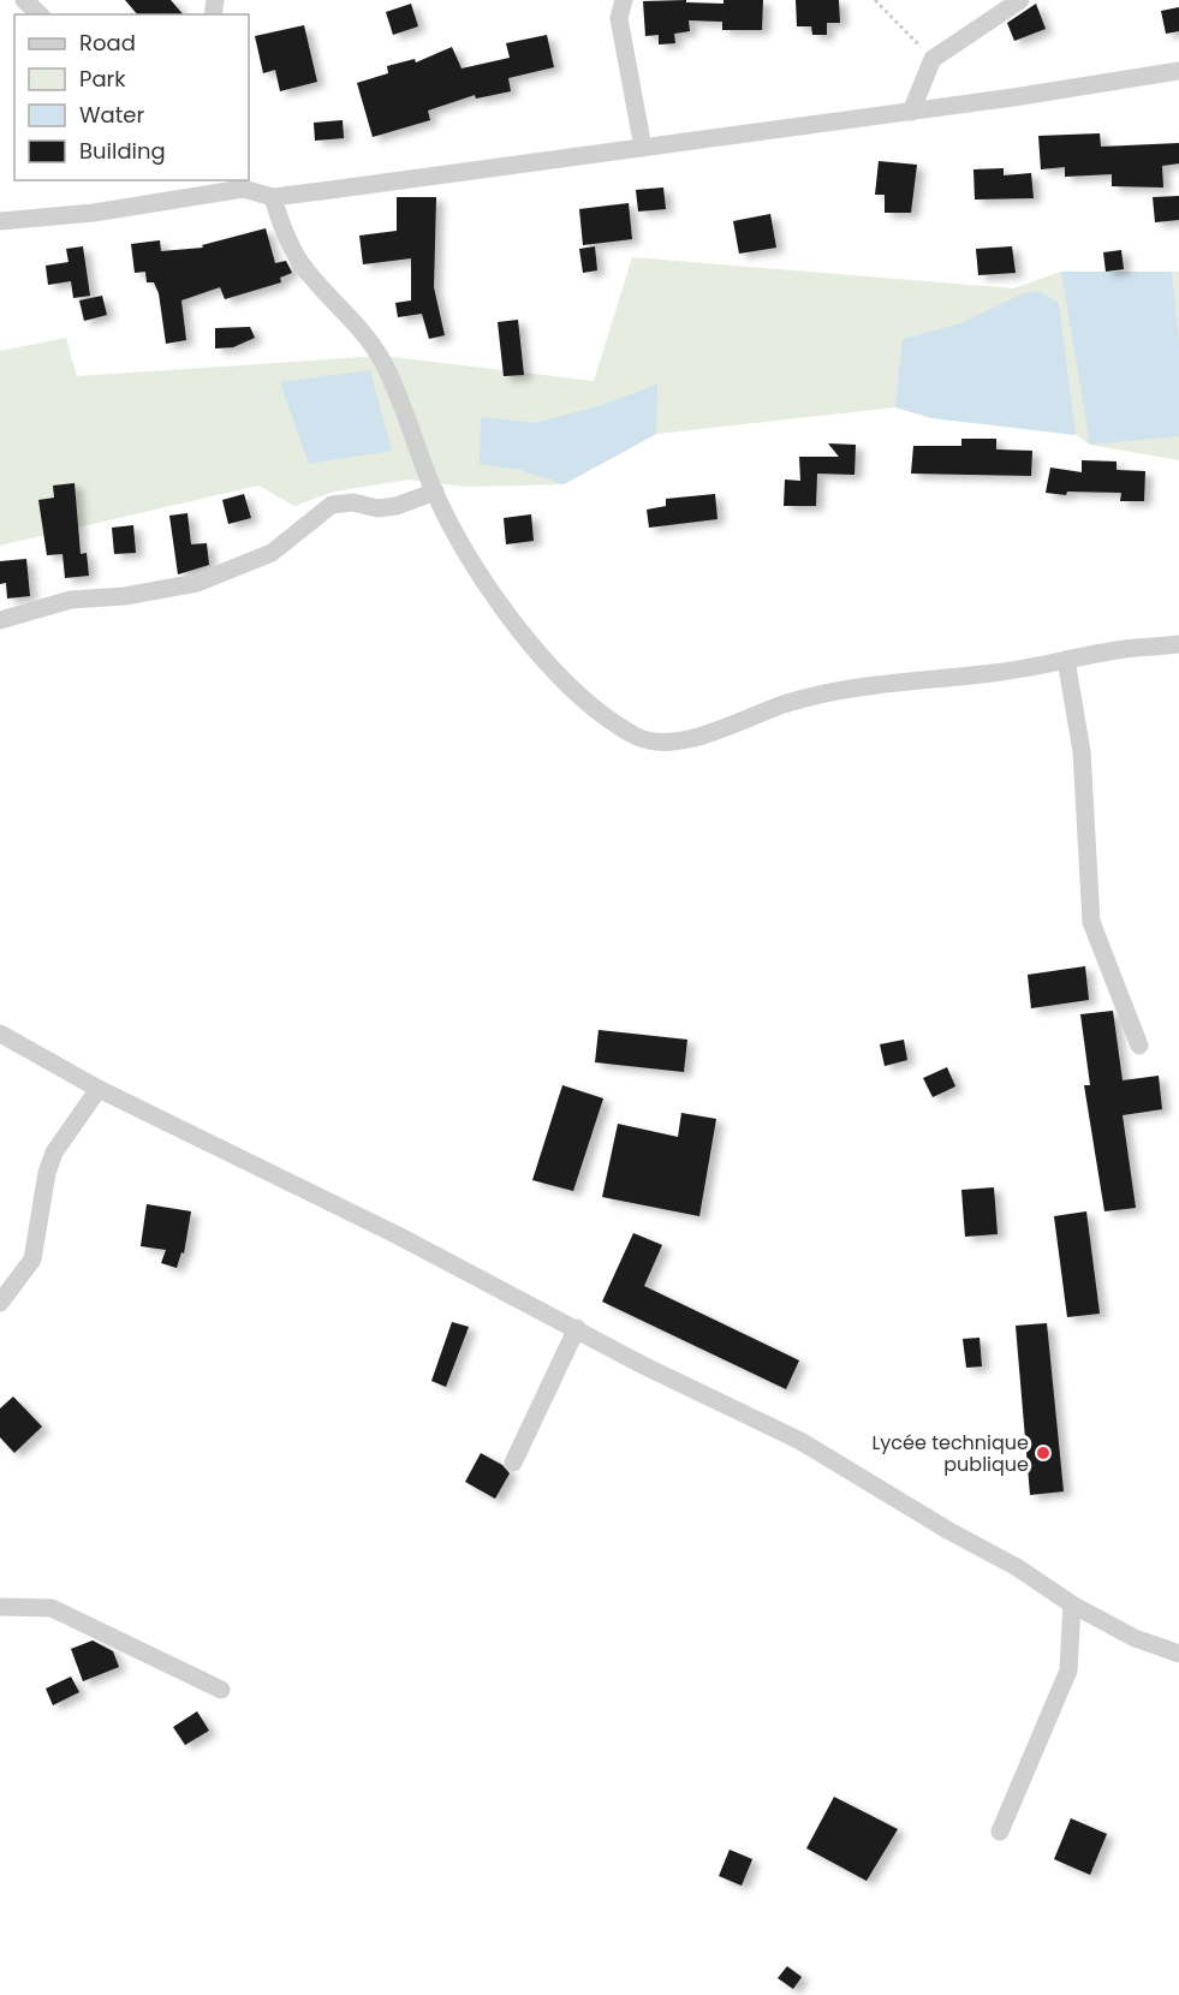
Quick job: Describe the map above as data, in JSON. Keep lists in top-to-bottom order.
{
  "places": ["Lycée technique publique"],
  "legend": [
    "Road",
    "Park",
    "Water",
    "Building"
  ]
}
